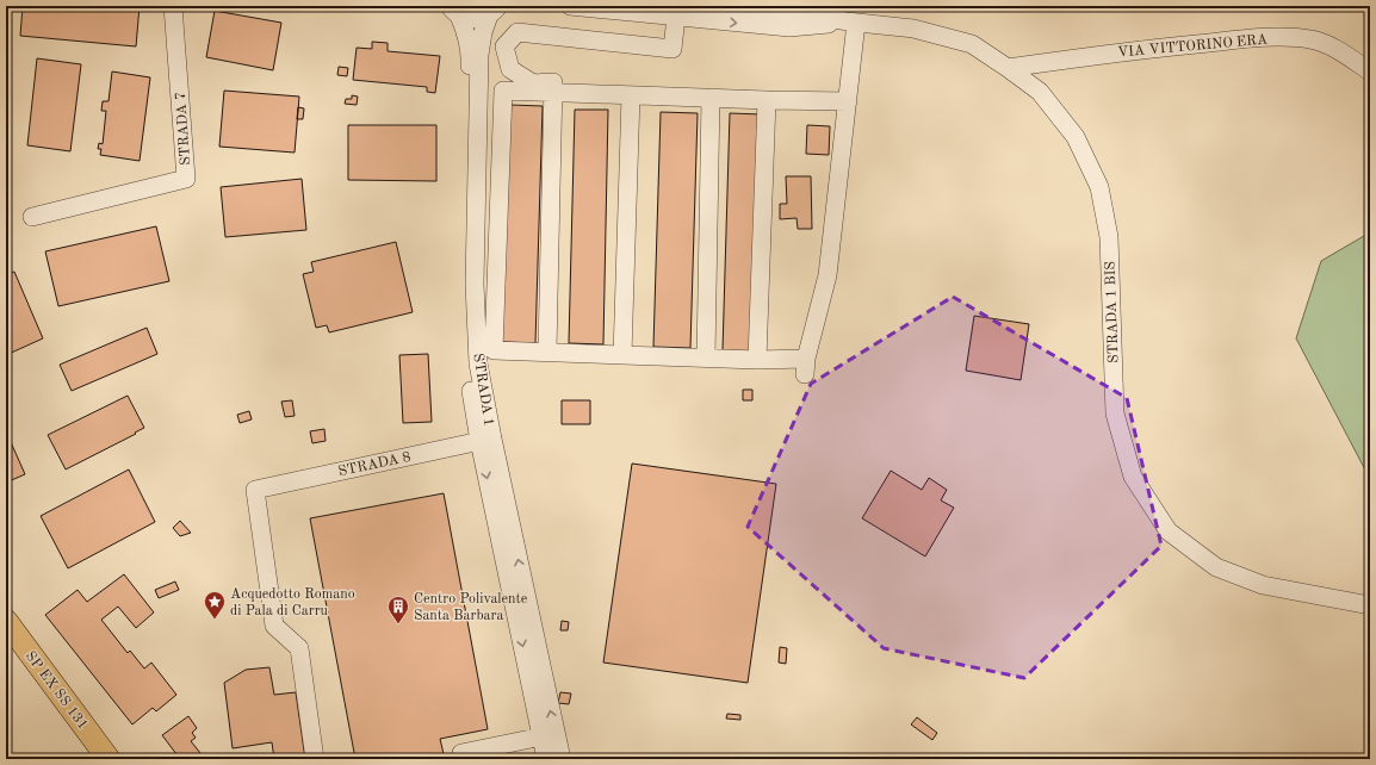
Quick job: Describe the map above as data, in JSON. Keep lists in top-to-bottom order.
{
  "streets": {
    "main road": ["SP EX SS 131"],
    "street": [
      "VIA VITTORINO ERA",
      "STRADA 7",
      "STRADA 1 BIS",
      "STRADA 1",
      "STRADA 8"
    ]
  },
  "crossings": [
    ["VIA VITTORINO ERA", "STRADA 1 BIS"],
    ["STRADA 1", "STRADA 8"]
  ],
  "places": {
    "place": ["Acquedotto Romano di Pala di Carru"],
    "building": ["Centro Polivalente Santa Barbara"]
  }
}
